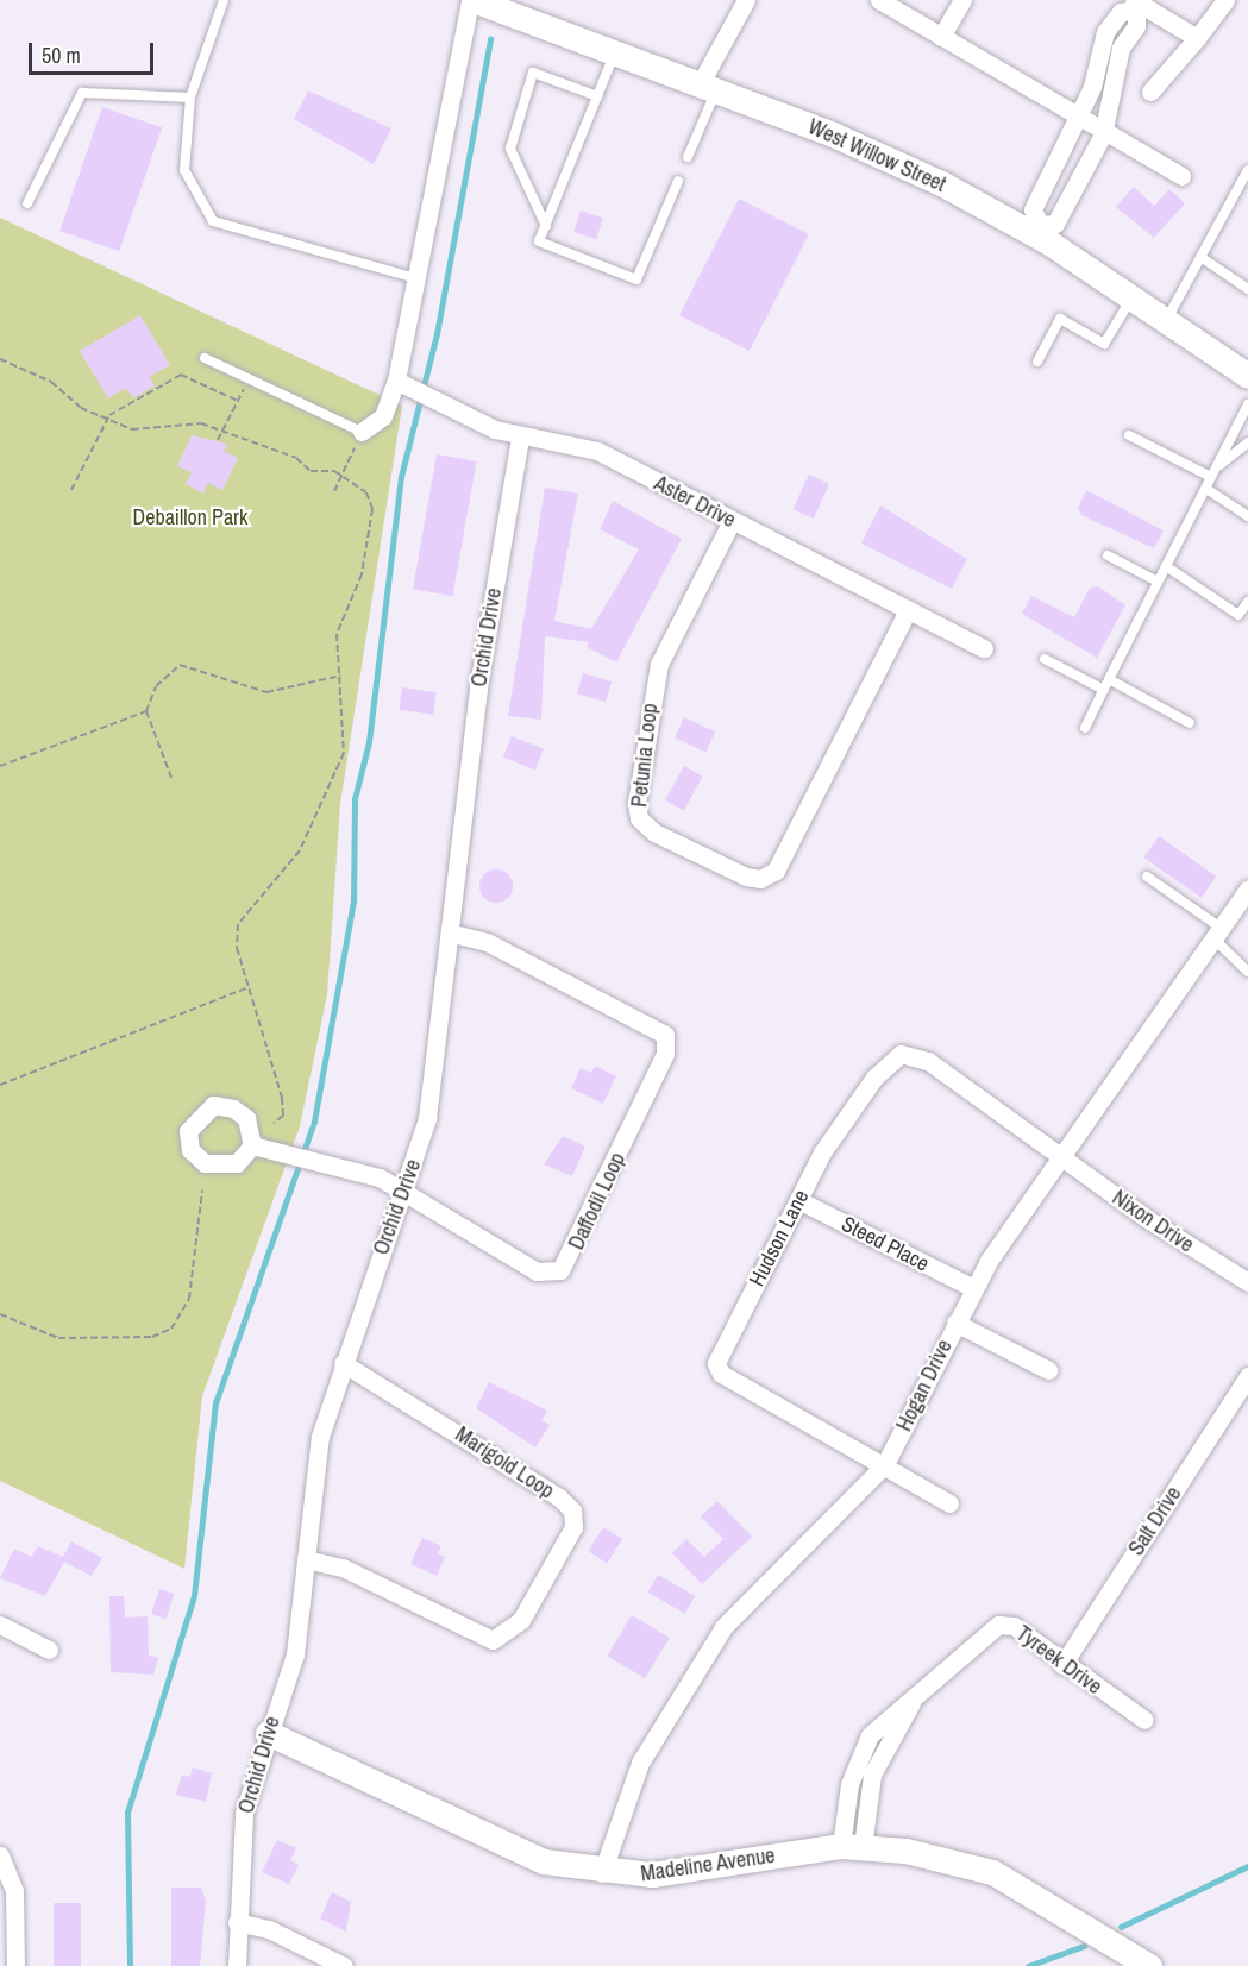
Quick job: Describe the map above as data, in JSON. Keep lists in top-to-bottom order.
{
  "streets": {
    "street": [
      "West Willow Street",
      "Aster Drive",
      "Orchid Drive",
      "Petunia Loop",
      "Daffodil Loop",
      "Nixon Drive",
      "Hudson Lane",
      "Steed Place",
      "Hogan Drive",
      "Marigold Loop",
      "Salt Drive",
      "Tyreek Drive",
      "Madeline Avenue"
    ]
  },
  "crossings": [
    ["Aster Drive", "Orchid Drive"],
    ["Aster Drive", "Petunia Loop"],
    ["Orchid Drive", "Daffodil Loop"],
    ["Orchid Drive", "Marigold Loop"],
    ["Orchid Drive", "Madeline Avenue"],
    ["Nixon Drive", "Hudson Lane"],
    ["Nixon Drive", "Hogan Drive"],
    ["Hudson Lane", "Steed Place"],
    ["Hudson Lane", "Hogan Drive"],
    ["Steed Place", "Hogan Drive"],
    ["Hogan Drive", "Madeline Avenue"],
    ["Salt Drive", "Tyreek Drive"],
    ["Tyreek Drive", "Madeline Avenue"]
  ],
  "parks": ["Debaillon Park"],
  "scale_bar": "50 m"
}
